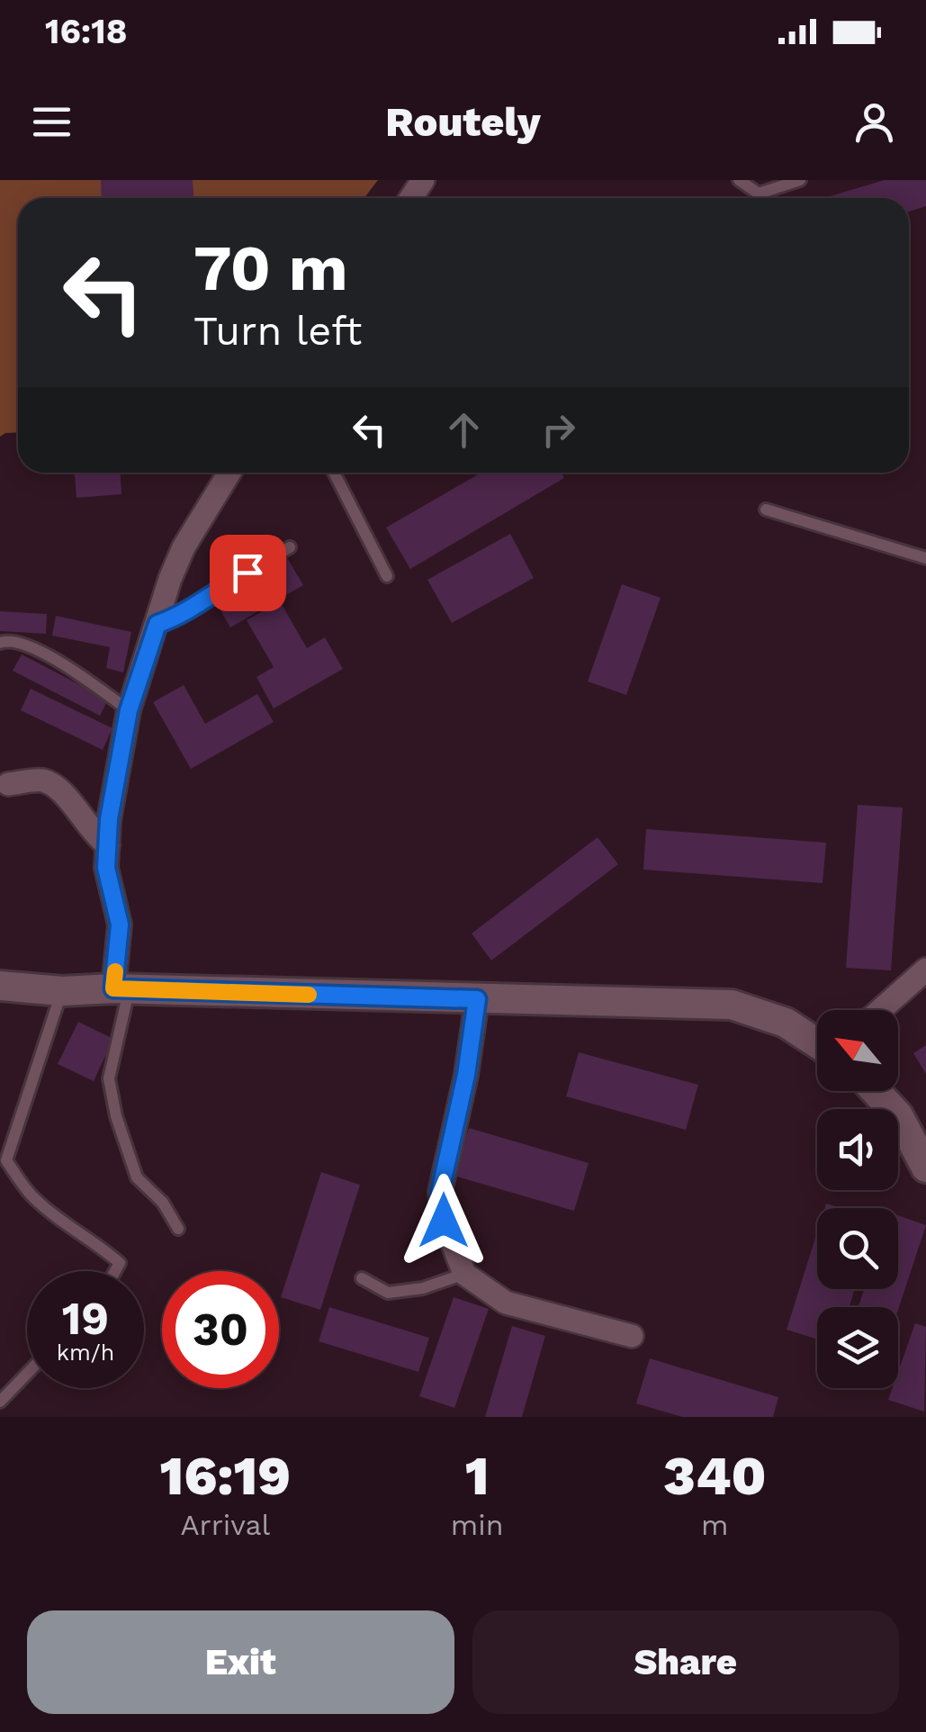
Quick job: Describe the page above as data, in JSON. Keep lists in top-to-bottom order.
{
  "north": "top left",
  "page": {
    "status": "16:18",
    "header": "Routely",
    "turn": ["70 m", "Turn left"],
    "speed": "19 km/h",
    "limit": "30",
    "eta": [
      "16:19",
      "Arrival",
      "1",
      "min",
      "340",
      "m"
    ],
    "buttons": ["Exit", "Share"]
  }
}
